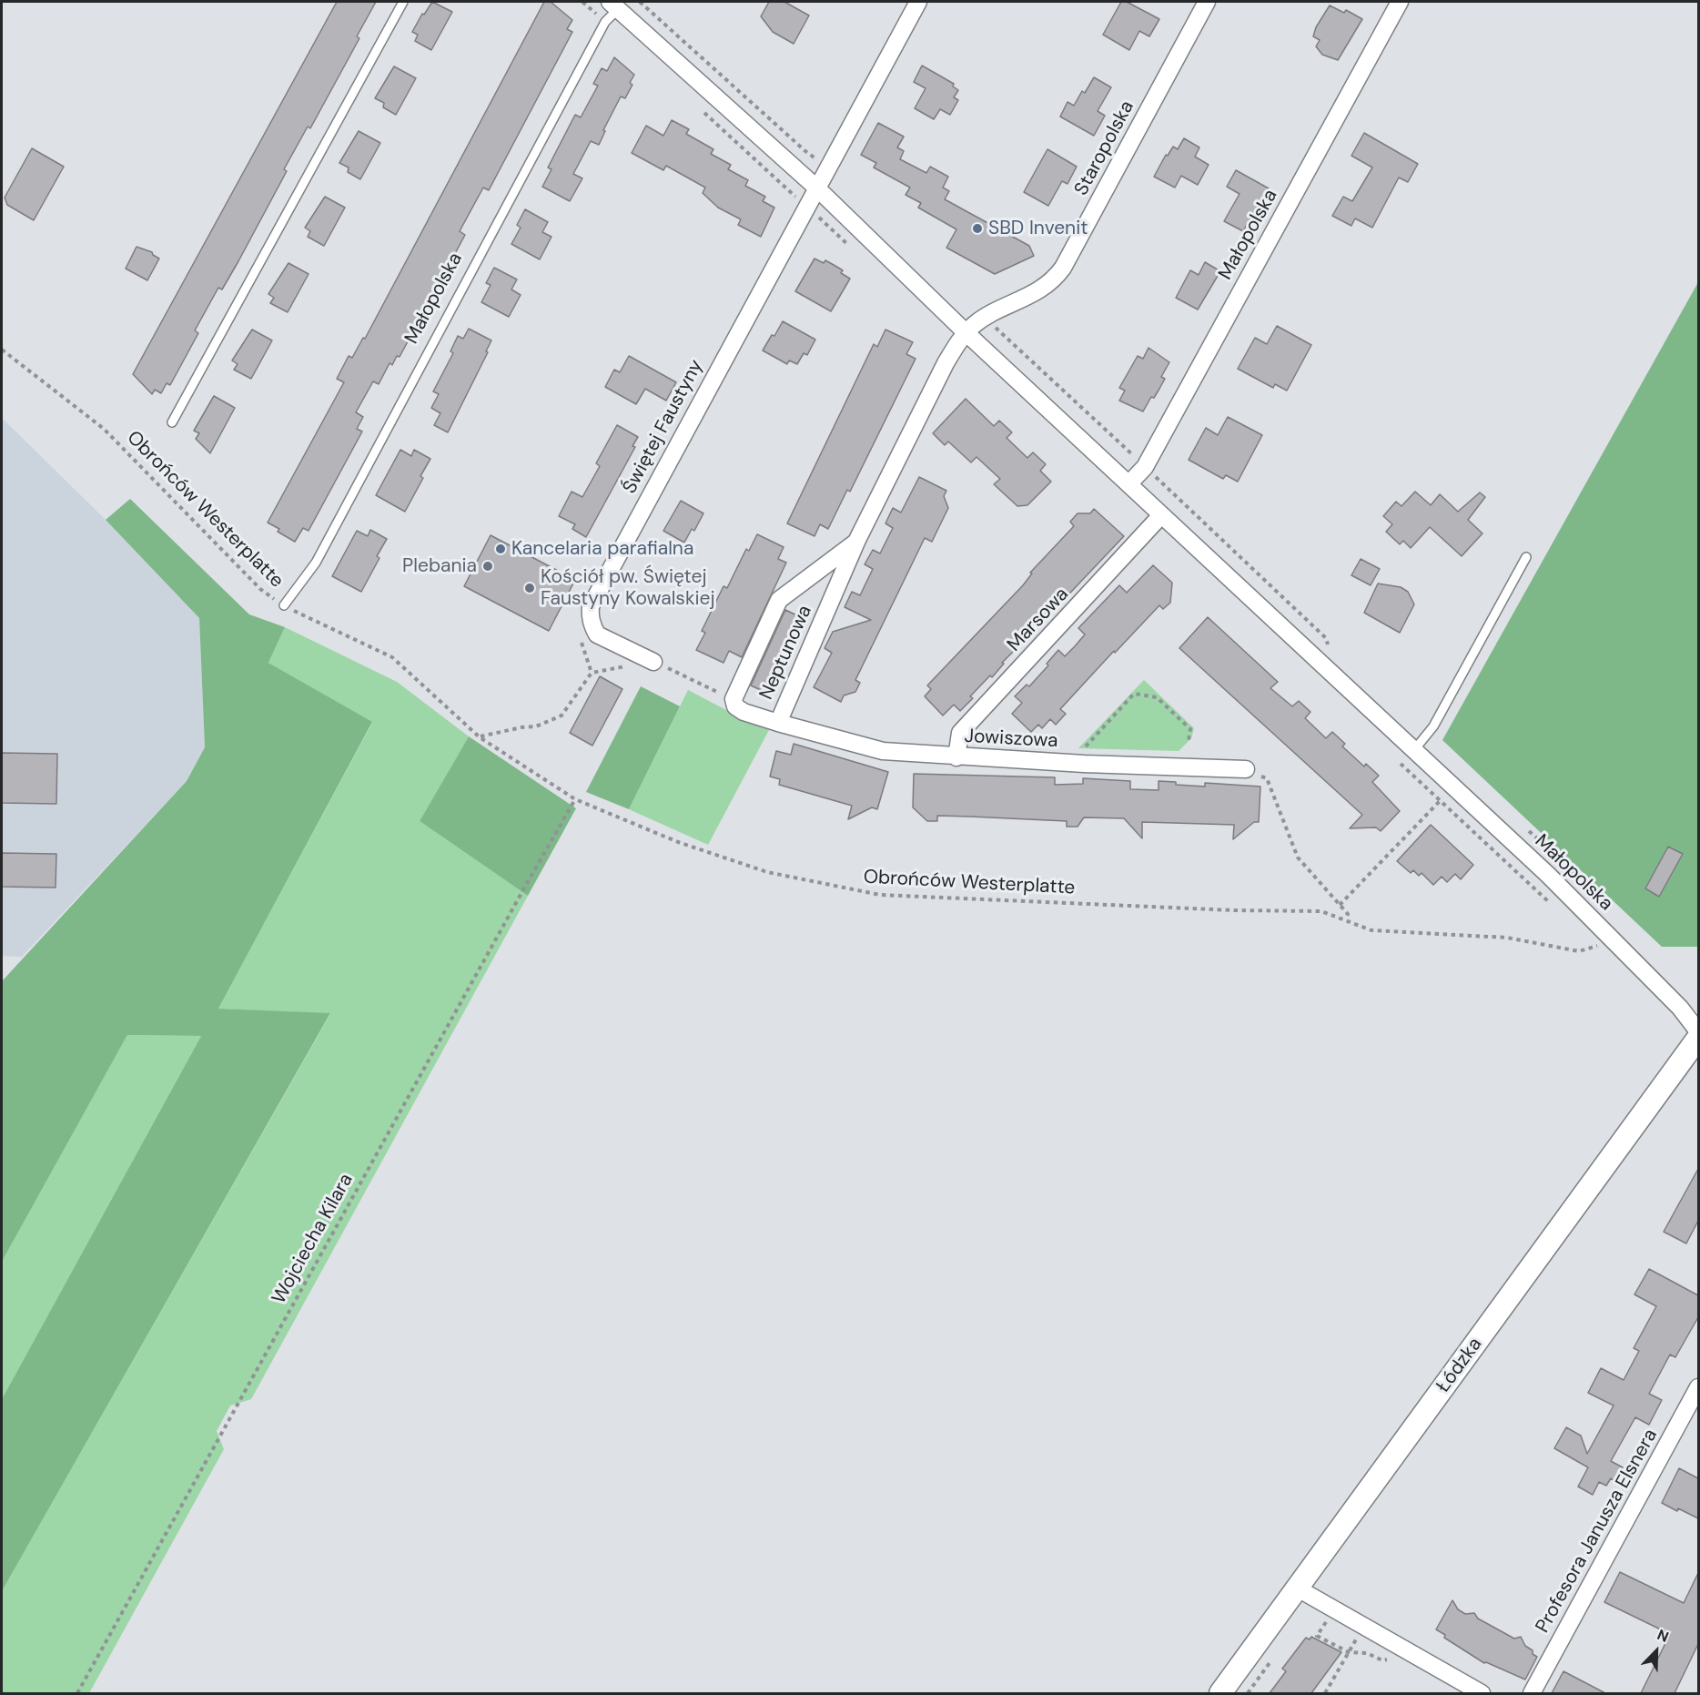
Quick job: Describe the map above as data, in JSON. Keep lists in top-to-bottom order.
{
  "streets": {
    "street": [
      "Staropolska",
      "Małopolska",
      "Świętej Faustyny",
      "Marsowa",
      "Neptunowa",
      "Jowiszowa",
      "Łódzka",
      "Profesora Janusza Elsnera"
    ],
    "path": ["Obrońców Westerplatte", "Wojciecha Kilara"]
  },
  "crossings": [
    ["Staropolska", "Małopolska"],
    ["Staropolska", "Neptunowa"],
    ["Małopolska", "Świętej Faustyny"],
    ["Małopolska", "Obrońców Westerplatte"],
    ["Małopolska", "Marsowa"],
    ["Małopolska", "Neptunowa"],
    ["Obrońców Westerplatte", "Wojciecha Kilara"],
    ["Marsowa", "Jowiszowa"],
    ["Neptunowa", "Jowiszowa"]
  ],
  "places": [
    "SBD Invenit",
    "Kancelaria parafialna",
    "Plebania",
    "Kościół pw. Świętej Faustyny Kowalskiej"
  ],
  "north": "top right"
}
